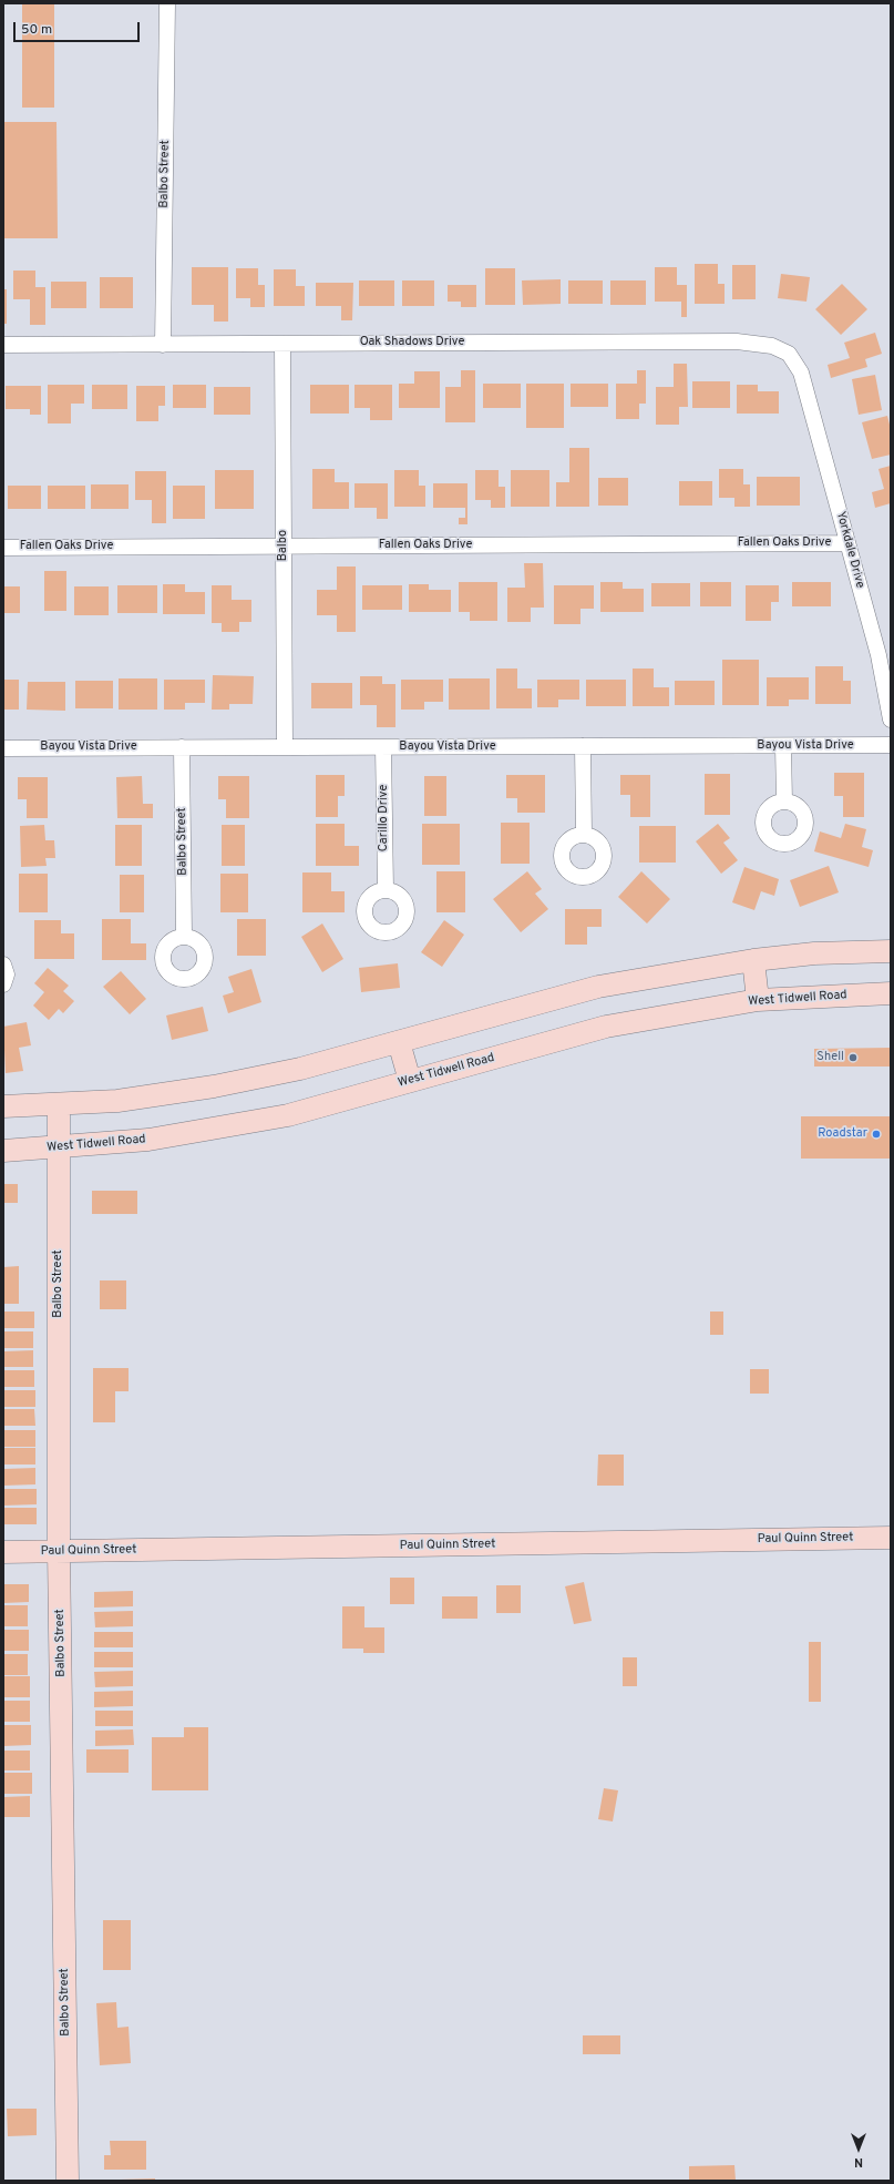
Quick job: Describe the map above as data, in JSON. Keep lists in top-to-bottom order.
{
  "streets": {
    "street": [
      "Balbo Street",
      "Oak Shadows Drive",
      "Fallen Oaks Drive",
      "Balbo",
      "Yorkdale Drive",
      "Bayou Vista Drive",
      "Carillo Drive",
      "West Tidwell Road",
      "Paul Quinn Street"
    ]
  },
  "crossings": [
    ["Balbo Street", "Oak Shadows Drive"],
    ["Balbo Street", "Bayou Vista Drive"],
    ["Balbo Street", "West Tidwell Road"],
    ["Balbo Street", "Paul Quinn Street"],
    ["Oak Shadows Drive", "Balbo"],
    ["Oak Shadows Drive", "Yorkdale Drive"],
    ["Fallen Oaks Drive", "Balbo"],
    ["Fallen Oaks Drive", "Yorkdale Drive"],
    ["Balbo", "Bayou Vista Drive"],
    ["Bayou Vista Drive", "Carillo Drive"]
  ],
  "places": ["Shell", "Roadstar"],
  "scale_bar": "50 m",
  "north": "bottom"
}
